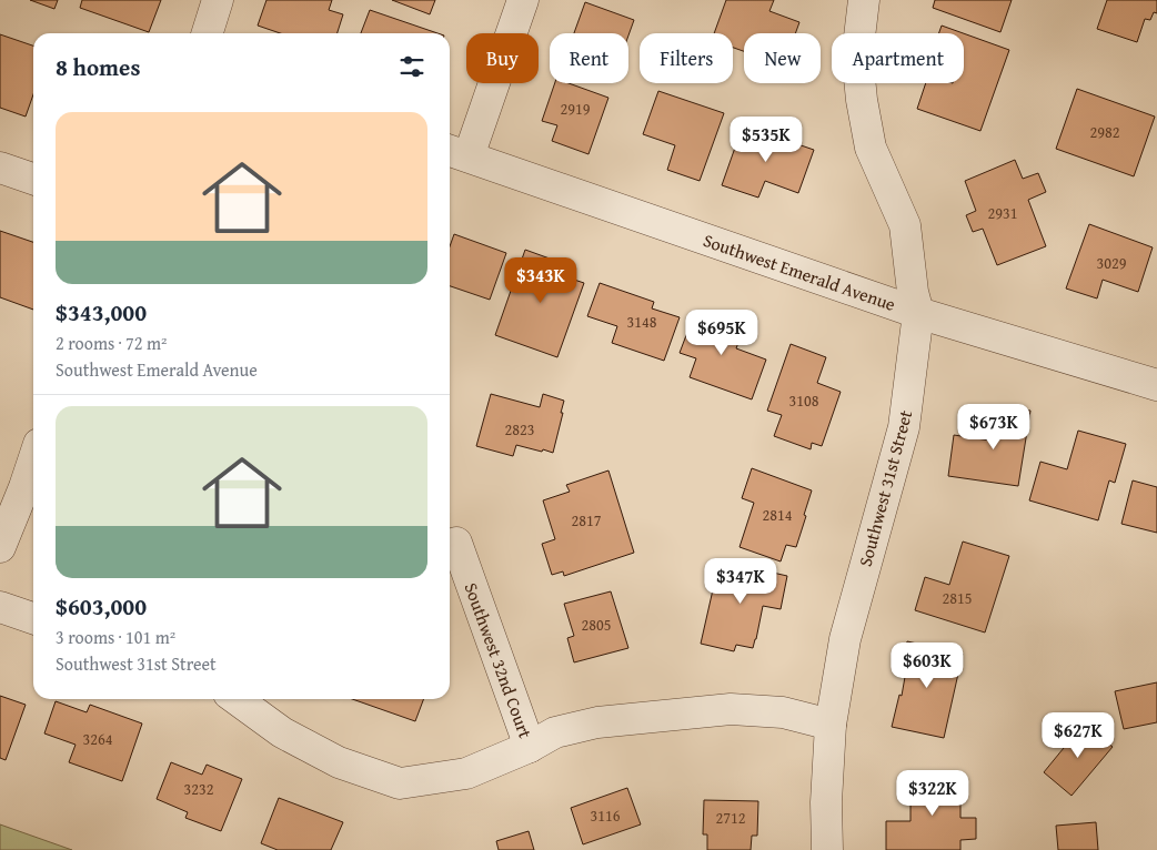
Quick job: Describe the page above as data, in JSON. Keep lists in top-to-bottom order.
{
  "streets": {
    "street": ["Southwest Emerald Avenue", "Southwest 31st Street", "Southwest 32nd Court"]
  },
  "crossings": [
    ["Southwest Emerald Avenue", "Southwest 31st Street"]
  ],
  "house_numbers": [
    "2919",
    "2982",
    "2931",
    "3029",
    "3148",
    "3108",
    "2823",
    "2814",
    "2817",
    "2815",
    "2805",
    "3264",
    "3232",
    "3116",
    "2712"
  ],
  "page": {
    "chip": [
      "Buy",
      "Rent",
      "Filters",
      "New",
      "Apartment"
    ],
    "heading": "8 homes",
    "list": [
      {
        "name": "$343,000",
        "note": "2 rooms · 72 m² · Southwest Emerald Avenue"
      },
      {
        "name": "$603,000",
        "note": "3 rooms · 101 m² · Southwest 31st Street"
      }
    ],
    "price": [
      "$535K",
      "$343K",
      "$695K",
      "$673K",
      "$347K",
      "$603K",
      "$627K",
      "$322K"
    ]
  }
}
